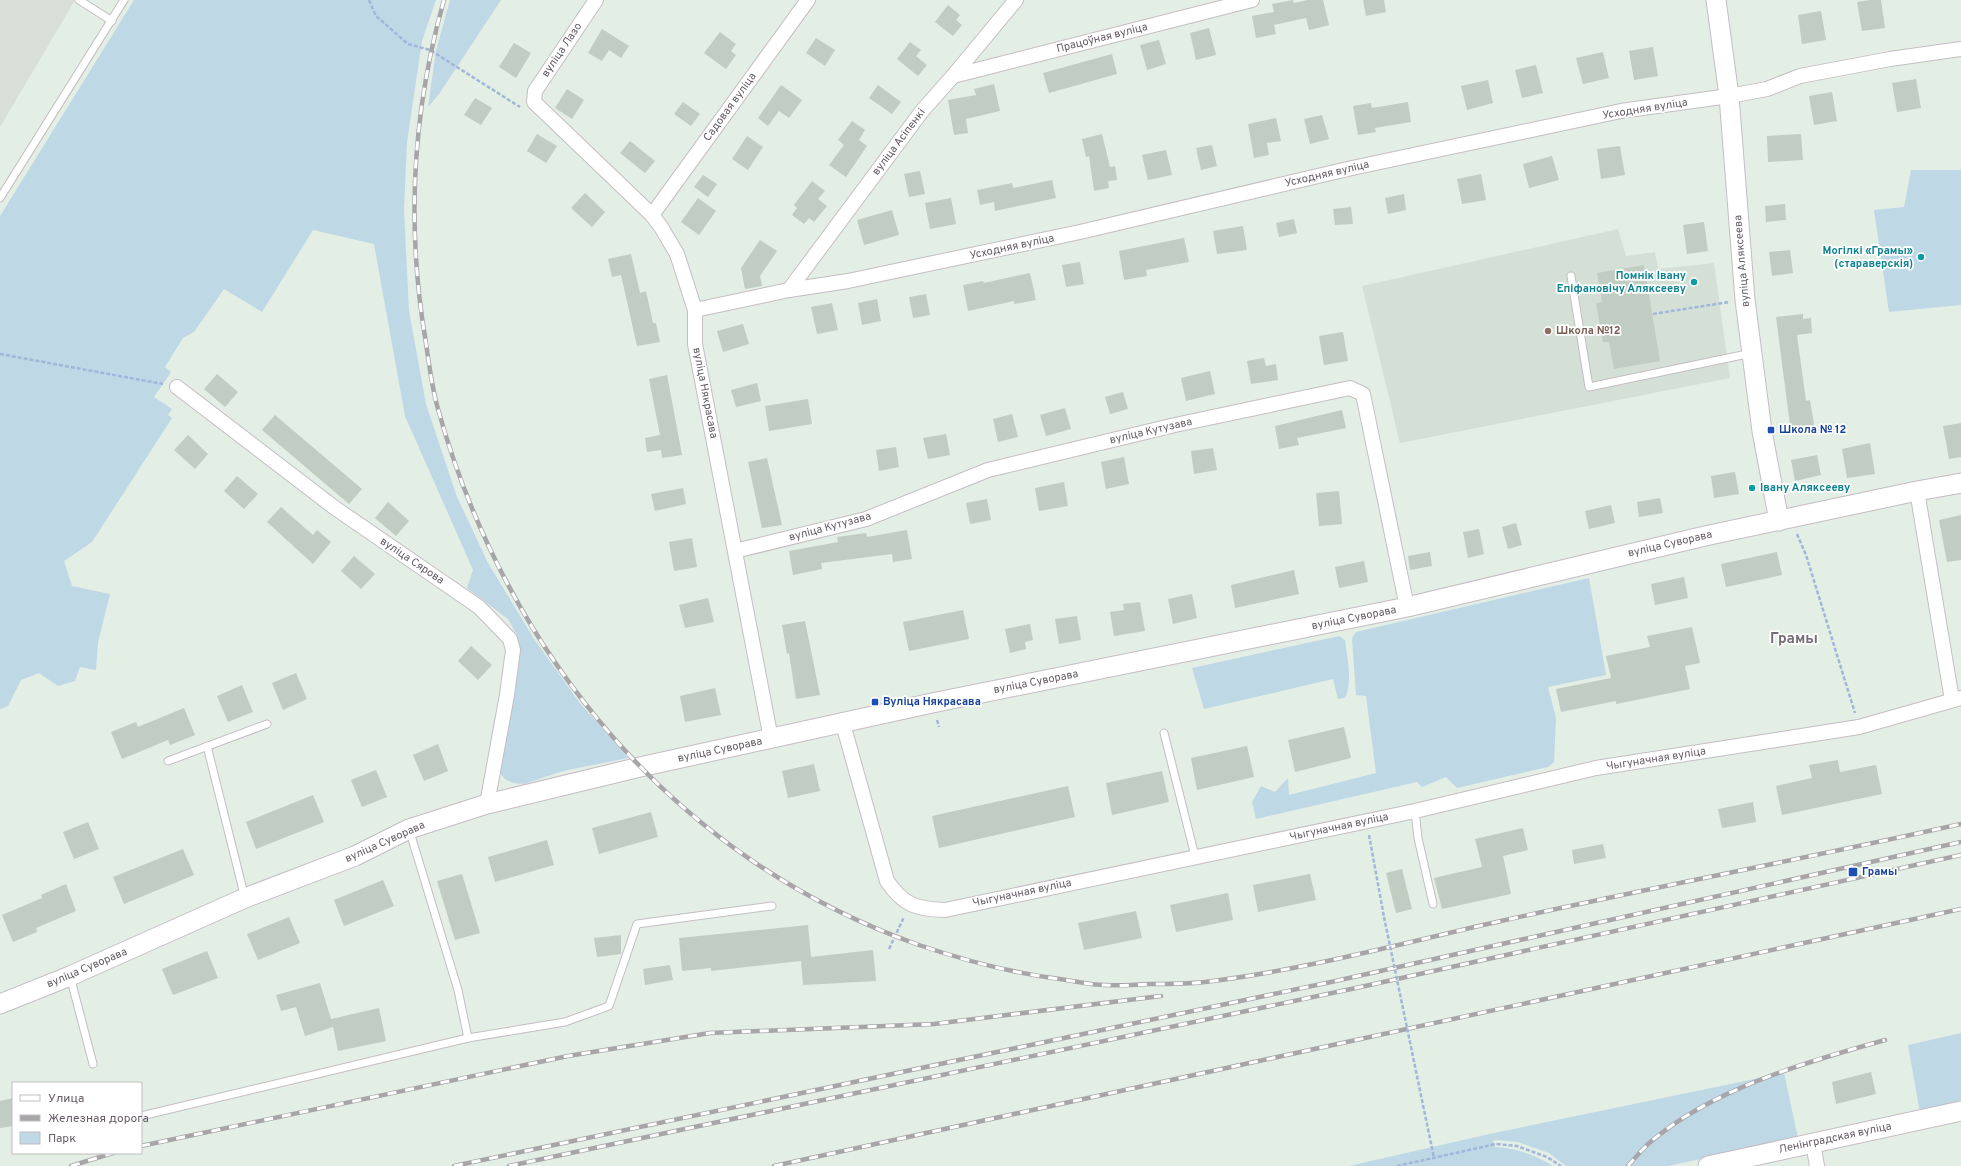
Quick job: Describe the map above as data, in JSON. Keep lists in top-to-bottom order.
{
  "streets": {
    "street": [
      "Працоўная вуліца",
      "вуліца Лазо",
      "Садовая вуліца",
      "Усходняя вуліца",
      "вуліца Асіпенкі",
      "вуліца Аляксеева",
      "вуліца Някрасава",
      "вуліца Кутузава",
      "вуліца Суворава",
      "вуліца Сярова",
      "Чыгуначная вуліца",
      "Ленінградская вуліца"
    ]
  },
  "crossings": [
    ["Працоўная вуліца", "вуліца Асіпенкі"],
    ["вуліца Лазо", "вуліца Някрасава"],
    ["Садовая вуліца", "вуліца Някрасава"],
    ["Усходняя вуліца", "вуліца Асіпенкі"],
    ["Усходняя вуліца", "вуліца Аляксеева"],
    ["Усходняя вуліца", "вуліца Някрасава"],
    ["вуліца Аляксеева", "вуліца Суворава"],
    ["вуліца Някрасава", "вуліца Кутузава"],
    ["вуліца Някрасава", "вуліца Суворава"],
    ["вуліца Кутузава", "вуліца Суворава"],
    ["вуліца Суворава", "вуліца Сярова"],
    ["вуліца Суворава", "Чыгуначная вуліца"]
  ],
  "districts": ["Грамы"],
  "places": {
    "other": [
      "Могілкі «Грамы» (стараверскія)",
      "Помнік Івану Епіфановічу Аляксееву",
      "Школа №12",
      "Івану Аляксееву"
    ],
    "transit": ["Школа № 12", "Вуліца Някрасава", "Грамы"]
  },
  "legend": ["Улица", "Железная дорога", "Парк"]
}
